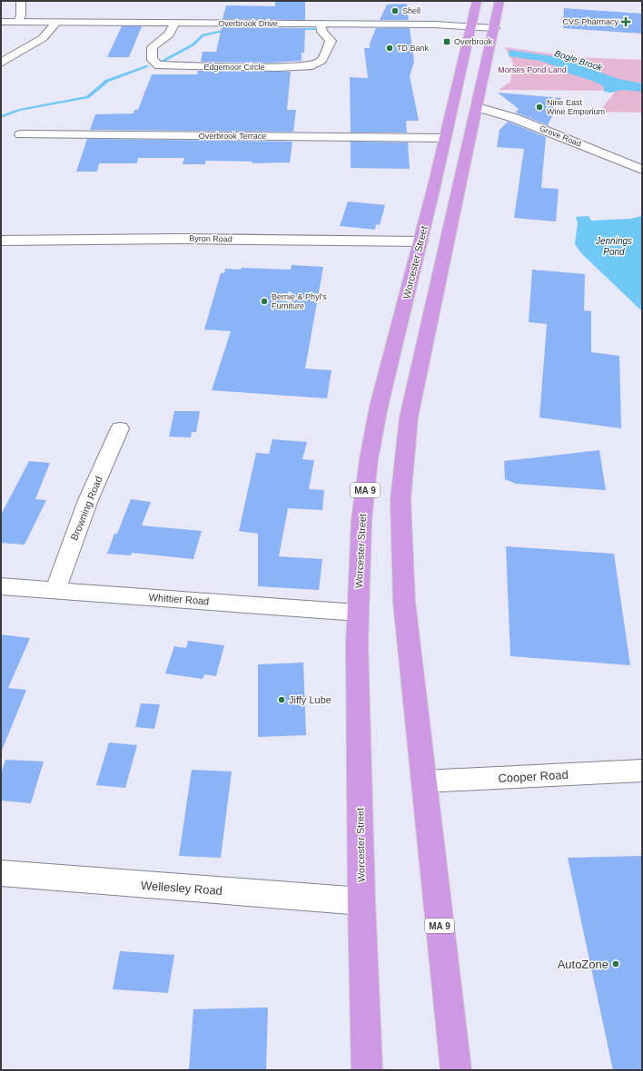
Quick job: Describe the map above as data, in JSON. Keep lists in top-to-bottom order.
{
  "streets": {
    "highway": ["Worcester Street", "MA 9"],
    "street": [
      "Overbrook Drive",
      "Edgemoor Circle",
      "Overbrook Terrace",
      "Grove Road",
      "Byron Road",
      "Browning Road",
      "Whittier Road",
      "Cooper Road",
      "Wellesley Road"
    ]
  },
  "crossings": [
    ["Overbrook Drive", "Edgemoor Circle"],
    ["Overbrook Drive", "Worcester Street"],
    ["Overbrook Drive", "MA 9"],
    ["Overbrook Terrace", "Worcester Street"],
    ["Grove Road", "MA 9"],
    ["Byron Road", "Worcester Street"],
    ["Worcester Street", "Whittier Road"],
    ["Worcester Street", "Wellesley Road"],
    ["MA 9", "Cooper Road"],
    ["Browning Road", "Whittier Road"]
  ],
  "water": ["Bogle Brook", "Jennings Pond"],
  "parks": ["Morses Pond Land"],
  "places": {
    "other": [
      "Shell",
      "TD Bank",
      "Nine East Wine Emporium",
      "Bernie & Phyl's Furniture",
      "Jiffy Lube",
      "AutoZone"
    ],
    "health": ["CVS Pharmacy"],
    "transit": ["Overbrook"]
  }
}
